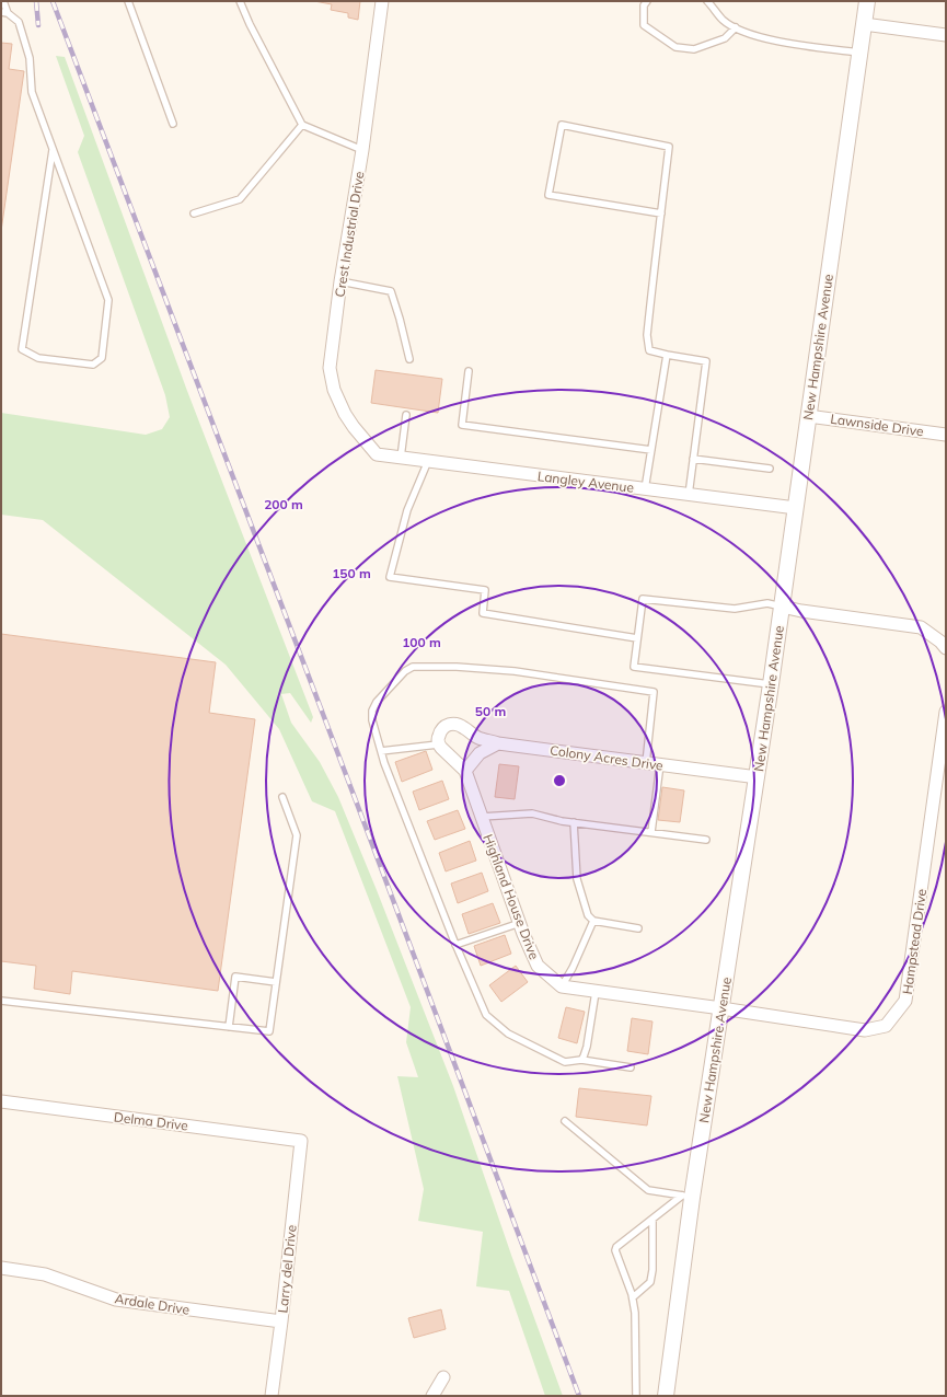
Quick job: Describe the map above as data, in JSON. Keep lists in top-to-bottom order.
{
  "streets": {
    "street": [
      "Crest Industrial Drive",
      "New Hampshire Avenue",
      "Lawnside Drive",
      "Langley Avenue",
      "Colony Acres Drive",
      "Highland House Drive",
      "Hampstead Drive",
      "Delma Drive",
      "Larry del Drive",
      "Ardale Drive"
    ]
  },
  "crossings": [
    ["Crest Industrial Drive", "Langley Avenue"],
    ["New Hampshire Avenue", "Lawnside Drive"],
    ["New Hampshire Avenue", "Langley Avenue"],
    ["New Hampshire Avenue", "Colony Acres Drive"],
    ["New Hampshire Avenue", "Hampstead Drive"],
    ["Delma Drive", "Larry del Drive"],
    ["Larry del Drive", "Ardale Drive"]
  ],
  "rings": [
    "200 m",
    "150 m",
    "100 m",
    "50 m"
  ]
}
